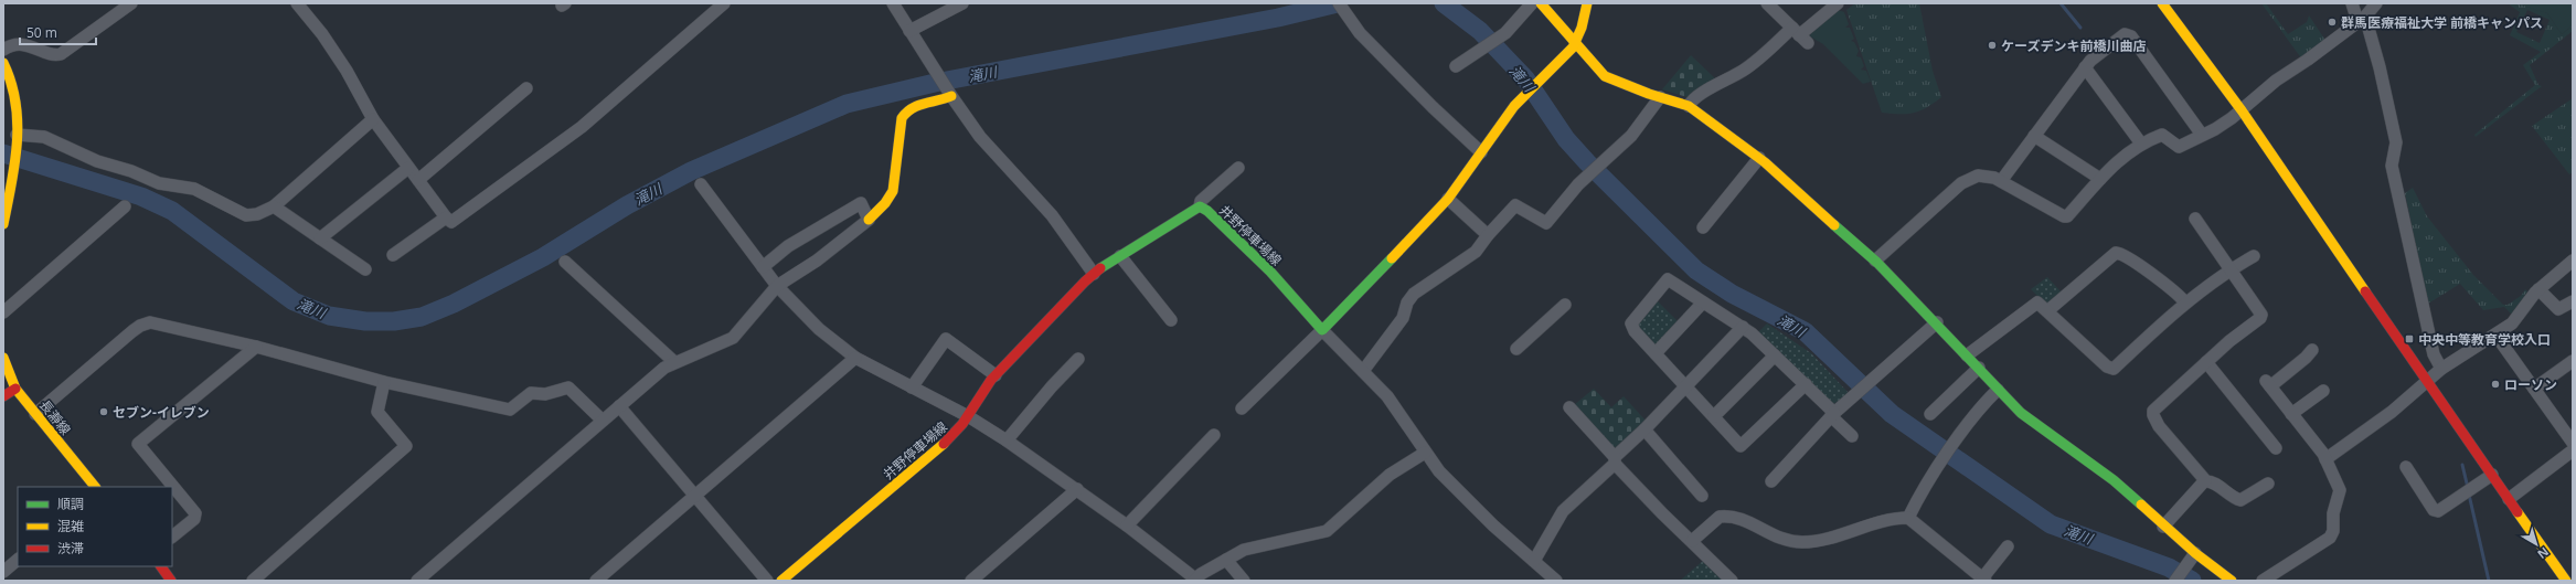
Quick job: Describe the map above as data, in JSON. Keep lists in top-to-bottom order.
{
  "streets": {
    "street": ["井野停車場線", "長瀞線"]
  },
  "water": ["滝川"],
  "places": {
    "other": [
      "群馬医療福祉大学 前橋キャンパス",
      "ケーズデンキ前橋川曲店",
      "ローソン",
      "セブン-イレブン"
    ],
    "transit": ["中央中等教育学校入口"]
  },
  "legend": ["順調", "混雑", "渋滞"],
  "scale_bar": "50 m",
  "north": "bottom right"
}
